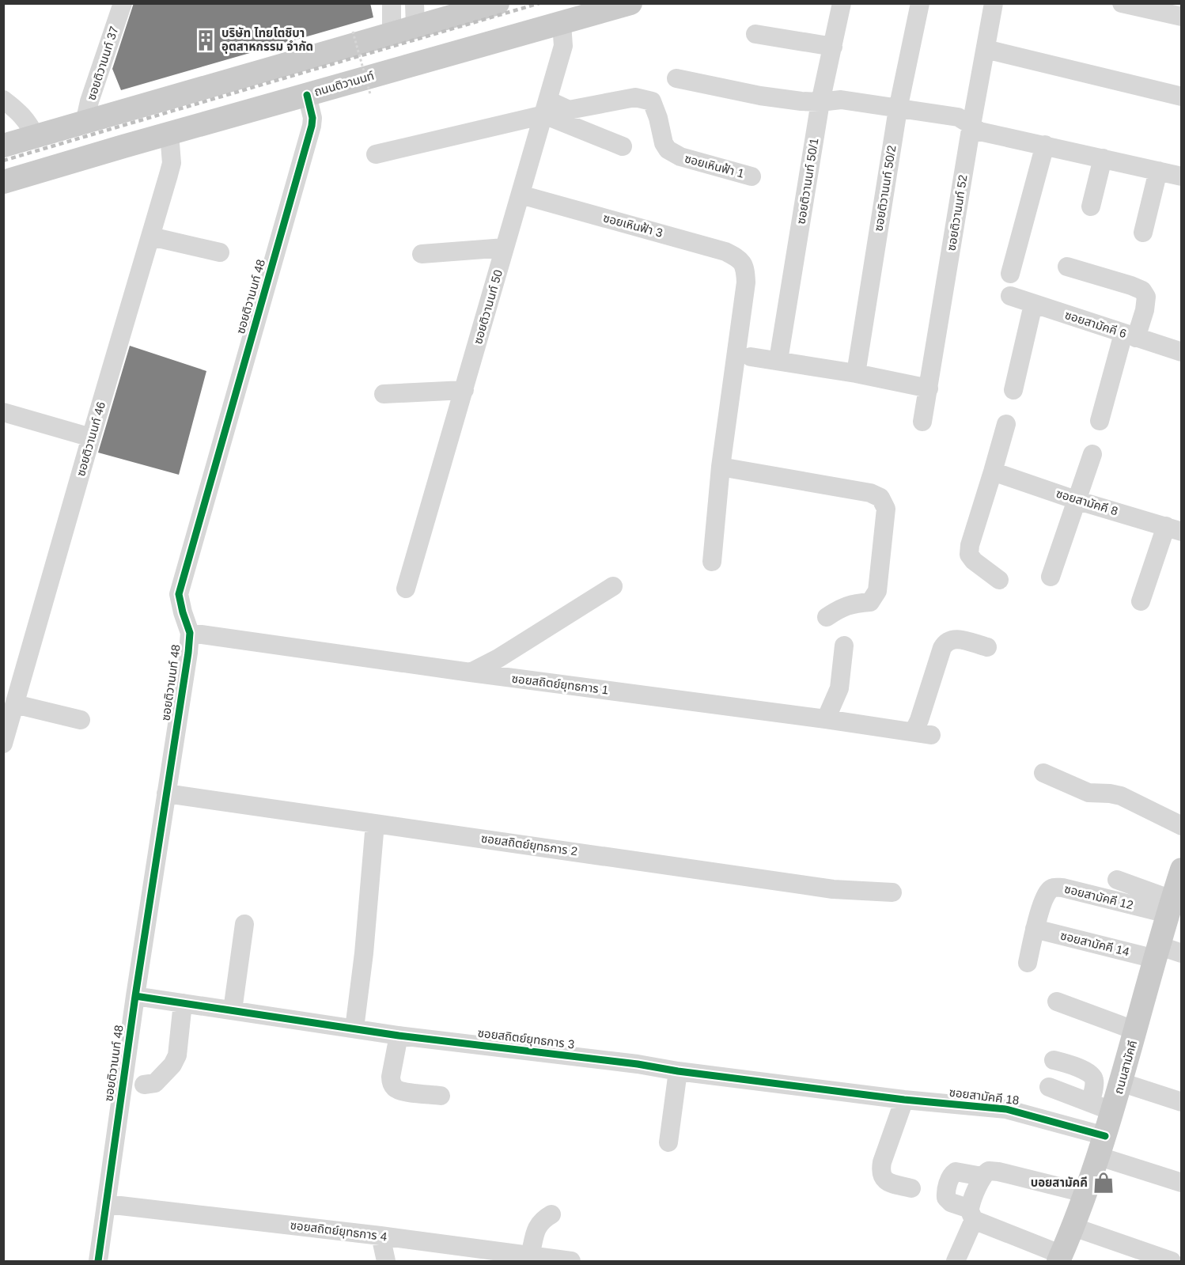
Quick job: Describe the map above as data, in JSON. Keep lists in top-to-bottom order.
{
  "streets": {
    "main road": ["ถนนติวานนท์", "ถนนสามัคคี"],
    "street": [
      "ซอยติวานนท์ 37",
      "ซอยเหินฟ้า 1",
      "ซอยติวานนท์ 50/1",
      "ซอยติวานนท์ 50/2",
      "ซอยติวานนท์ 52",
      "ซอยเหินฟ้า 3",
      "ซอยติวานนท์ 48",
      "ซอยติวานนท์ 50",
      "ซอยสามัคคี 6",
      "ซอยติวานนท์ 46",
      "ซอยสามัคคี 8",
      "ซอยสถิตย์ยุทธการ 1",
      "ซอยสถิตย์ยุทธการ 2",
      "ซอยสามัคคี 12",
      "ซอยสามัคคี 14",
      "ซอยสถิตย์ยุทธการ 3",
      "ซอยสามัคคี 18",
      "ซอยสถิตย์ยุทธการ 4"
    ]
  },
  "crossings": [
    ["ถนนติวานนท์", "ซอยติวานนท์ 48"],
    ["ถนนติวานนท์", "ซอยติวานนท์ 50"],
    ["ถนนติวานนท์", "ซอยติวานนท์ 46"],
    ["ซอยเหินฟ้า 1", "ซอยติวานนท์ 50"],
    ["ซอยเหินฟ้า 3", "ซอยติวานนท์ 50"],
    ["ซอยติวานนท์ 48", "ซอยสถิตย์ยุทธการ 1"],
    ["ซอยติวานนท์ 48", "ซอยสถิตย์ยุทธการ 2"],
    ["ซอยติวานนท์ 48", "ซอยสถิตย์ยุทธการ 3"],
    ["ซอยติวานนท์ 48", "ซอยสถิตย์ยุทธการ 4"],
    ["ซอยสามัคคี 12", "ซอยสามัคคี 14"],
    ["ซอยสามัคคี 12", "ถนนสามัคคี"],
    ["ซอยสามัคคี 14", "ถนนสามัคคี"],
    ["ซอยสถิตย์ยุทธการ 3", "ซอยสามัคคี 18"],
    ["ถนนสามัคคี", "ซอยสามัคคี 18"]
  ],
  "places": {
    "building": ["บริษัท ไทยโตชิบา อุตสาหกรรม จำกัด"],
    "shop": ["บอยสามัคคี"]
  }
}
